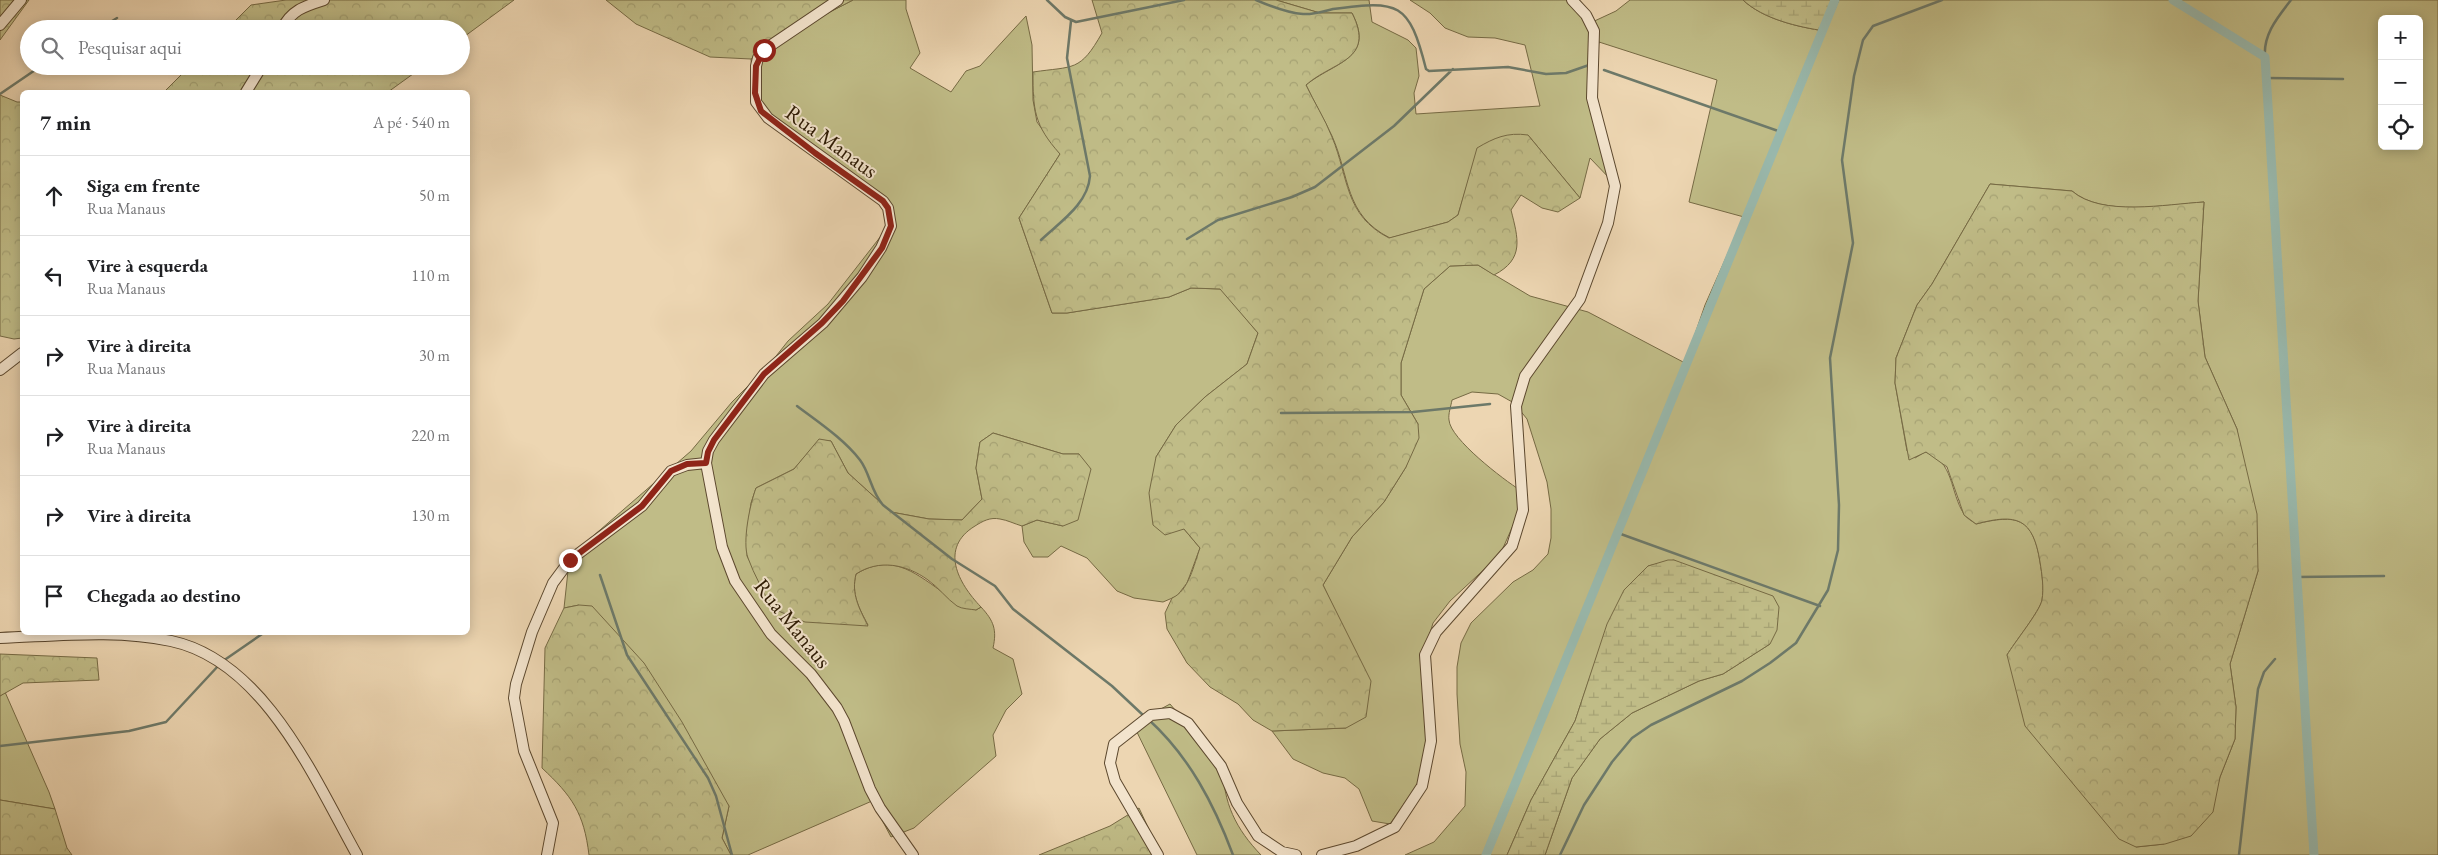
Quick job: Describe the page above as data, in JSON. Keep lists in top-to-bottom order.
{
  "streets": {
    "street": ["Rua Manaus"]
  },
  "page": {
    "map_buttons": ["+", "−"],
    "search": "Pesquisar aqui",
    "heading": ["7 min", "A pé · 540 m"],
    "list": [
      ["Siga em frente", "Rua Manaus", "50 m"],
      ["Vire à esquerda", "Rua Manaus", "110 m"],
      ["Vire à direita", "Rua Manaus", "30 m"],
      ["Vire à direita", "Rua Manaus", "220 m"],
      ["Vire à direita", "130 m"],
      "Chegada ao destino"
    ]
  }
}
